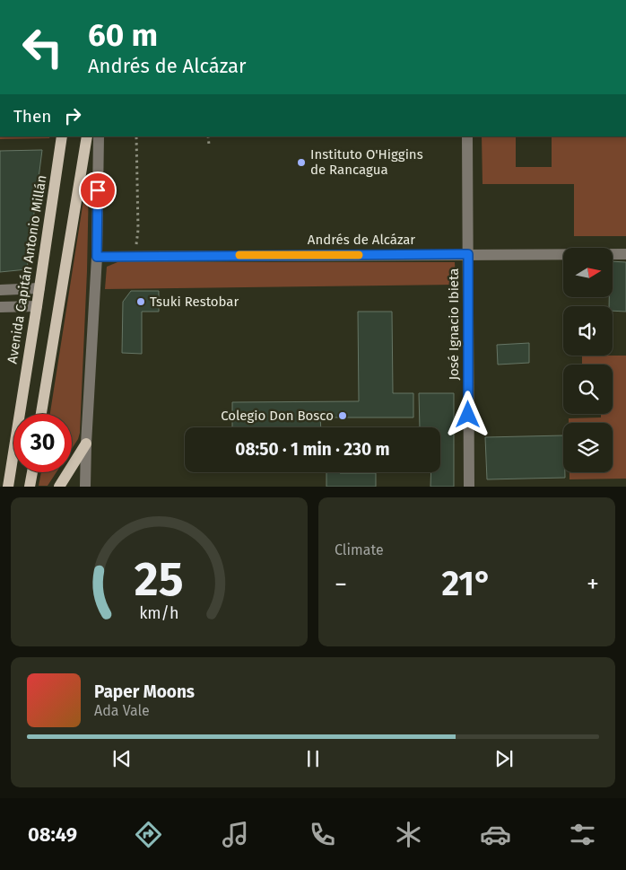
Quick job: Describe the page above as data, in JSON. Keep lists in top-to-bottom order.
{
  "streets": {
    "main road": ["Avenida Capitán Antonio Millán"],
    "street": ["Andrés de Alcázar", "José Ignacio Ibieta"]
  },
  "crossings": [
    ["Andrés de Alcázar", "José Ignacio Ibieta"]
  ],
  "places": ["Instituto O'Higgins de Rancagua", "Tsuki Restobar", "Colegio Don Bosco"],
  "north": "right",
  "page": {
    "turn": ["60 m", "Andrés de Alcázar"],
    "then": "Then",
    "limit": "30",
    "trip": "08:50 · 1 min · 230 m",
    "tile": "Climate",
    "heat": ["−", "21°", "+"],
    "song": ["Paper Moons", "Ada Vale"],
    "tabs": "08:49",
    "gauge": ["25", "km/h"]
  }
}
